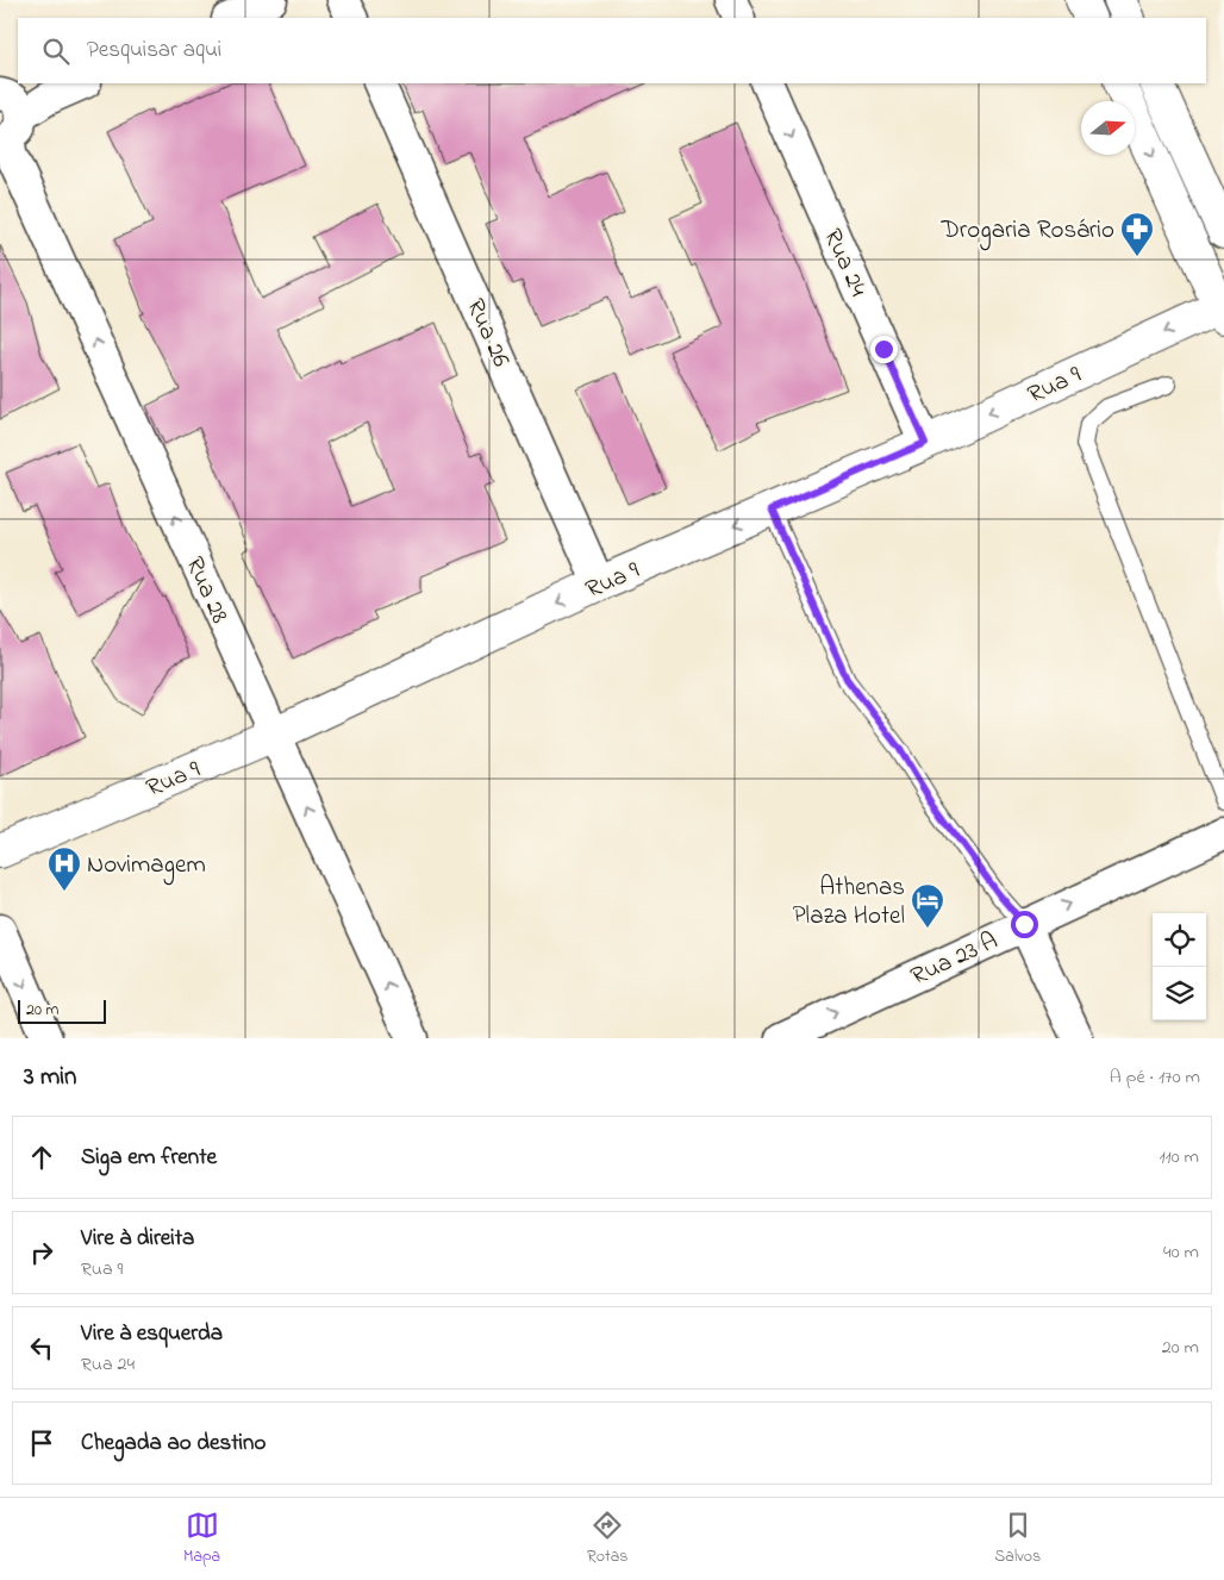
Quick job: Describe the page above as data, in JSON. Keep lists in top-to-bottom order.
{
  "streets": {
    "street": [
      "Rua 24",
      "Rua 26",
      "Rua 9",
      "Rua 28",
      "Rua 23 A"
    ]
  },
  "crossings": [
    ["Rua 24", "Rua 9"],
    ["Rua 26", "Rua 9"],
    ["Rua 9", "Rua 28"]
  ],
  "one_way": [
    "Rua 24",
    "Rua 9",
    "Rua 28",
    "Rua 23 A"
  ],
  "places": {
    "pharmacy": ["Drogaria Rosário"],
    "hospital": ["Novimagem"],
    "hotel": ["Athenas Plaza Hotel"]
  },
  "scale_bar": "20 m",
  "north": "right",
  "page": {
    "search": "Pesquisar aqui",
    "scale": "20 m",
    "heading": ["3 min", "A pé · 170 m"],
    "list": [
      ["Siga em frente", "110 m"],
      ["Vire à direita", "Rua 9", "40 m"],
      ["Vire à esquerda", "Rua 24", "20 m"],
      "Chegada ao destino"
    ],
    "nav": ["Mapa", "Rotas", "Salvos"]
  }
}
